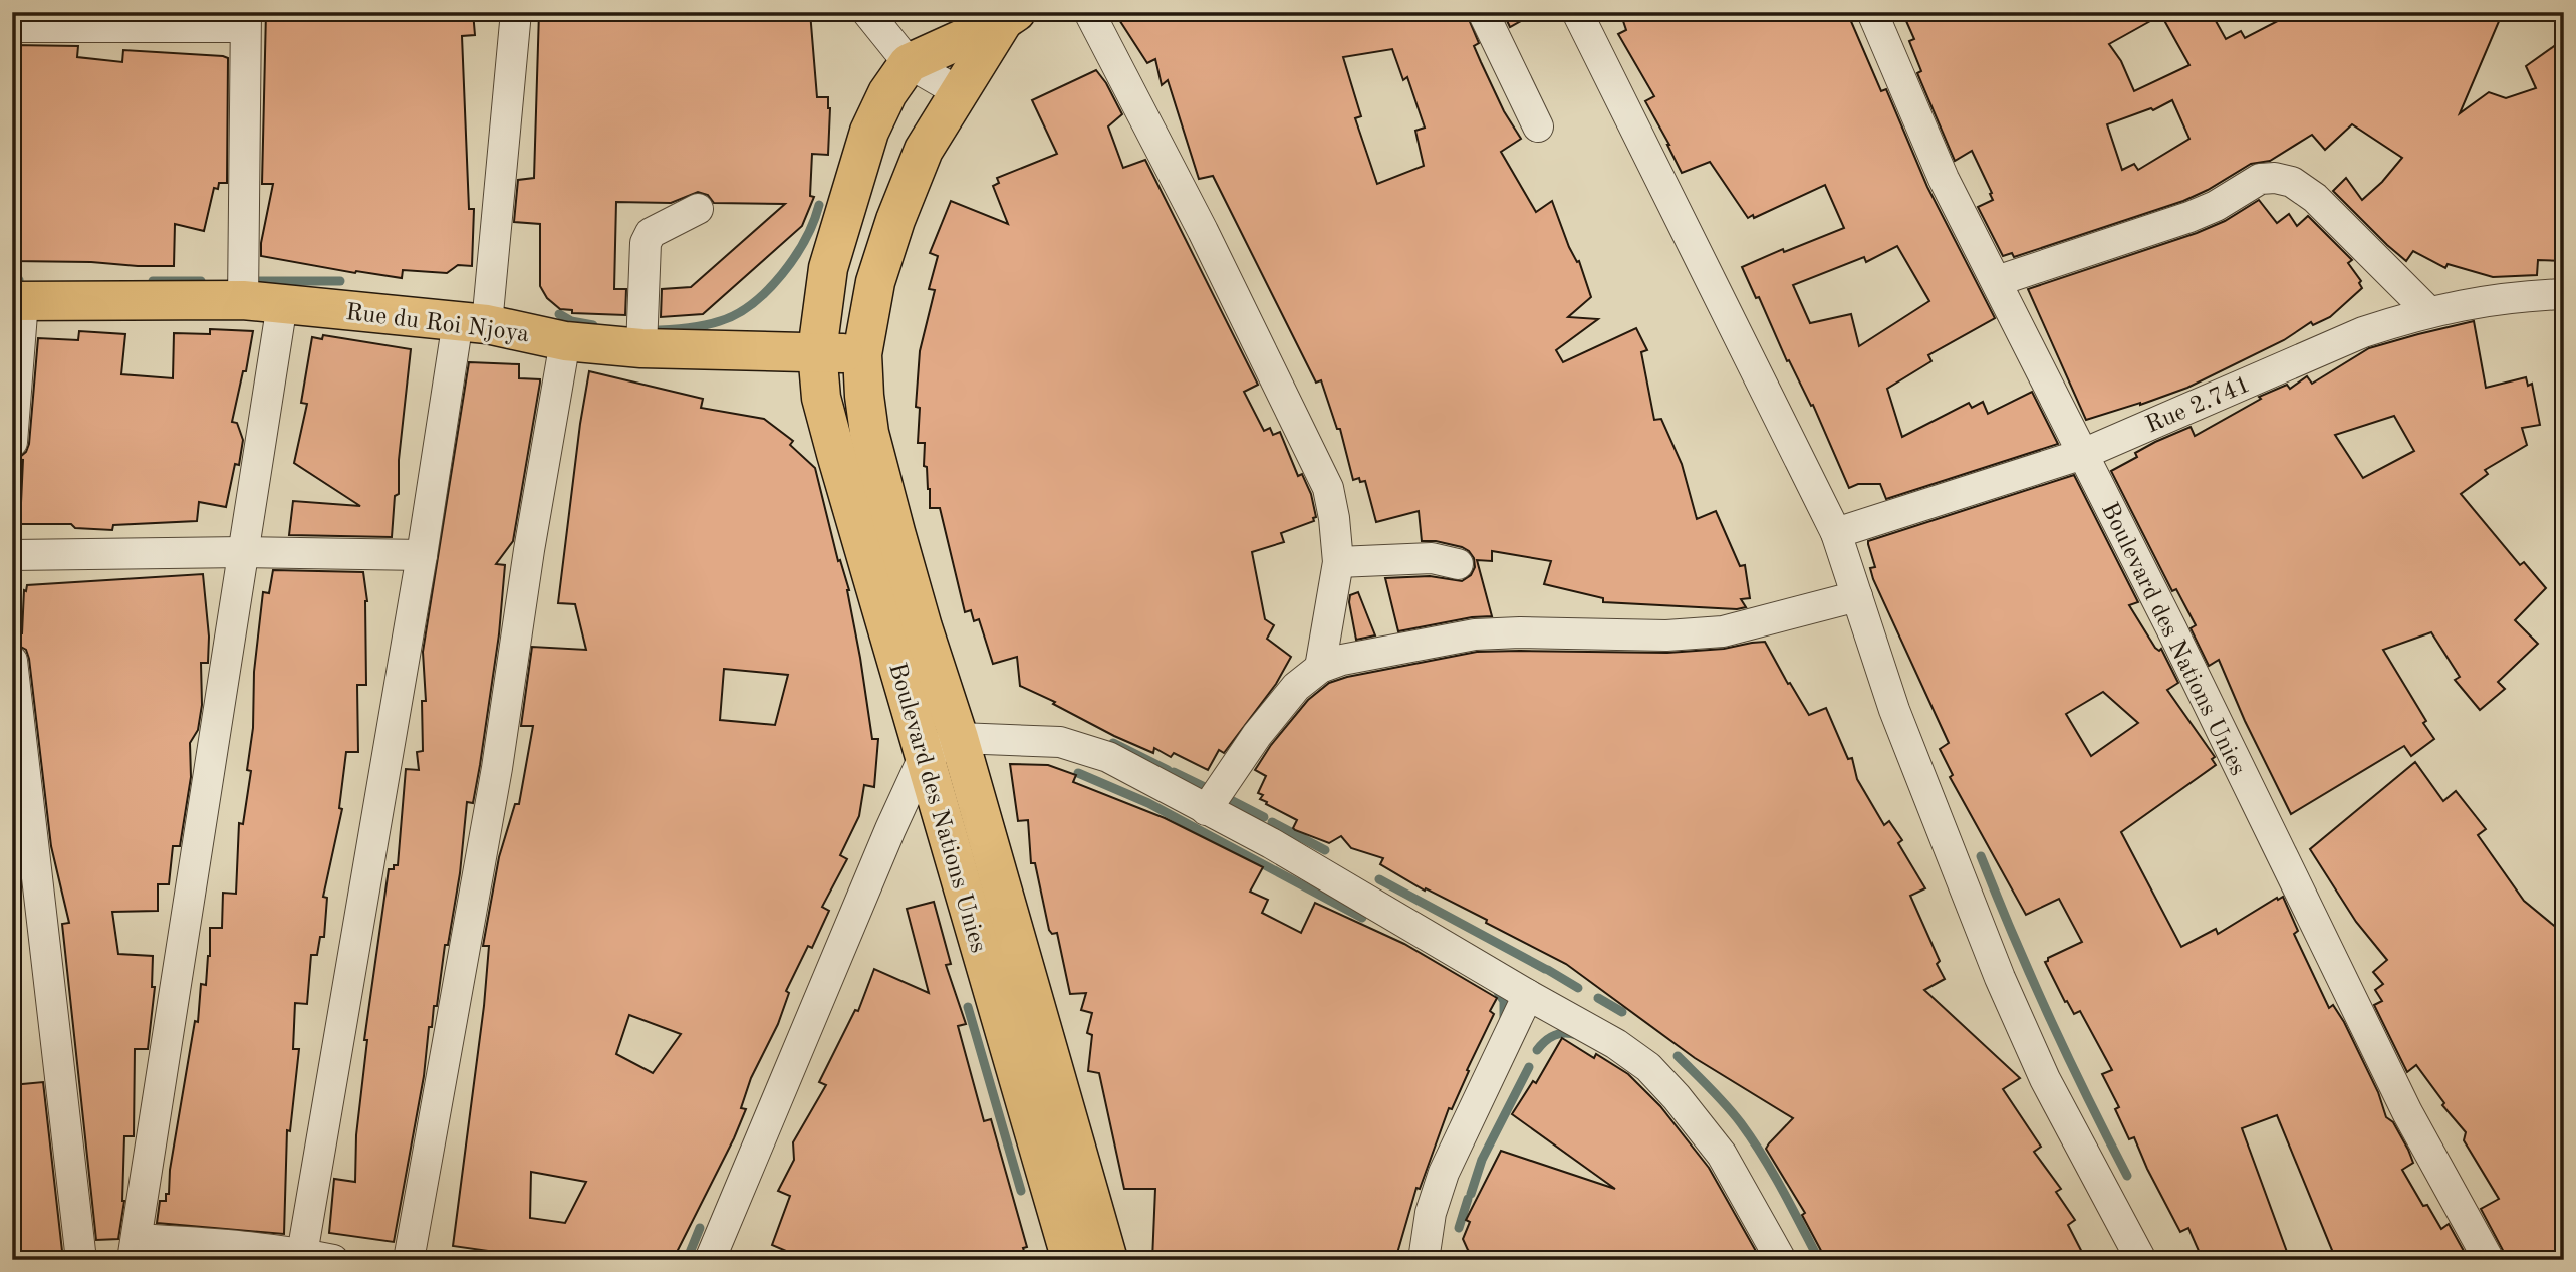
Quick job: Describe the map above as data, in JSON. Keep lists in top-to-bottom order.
{
  "streets": {
    "main road": ["Rue du Roi Njoya", "Boulevard des Nations Unies"],
    "street": ["Rue 2.741"]
  },
  "crossings": [
    ["Rue du Roi Njoya", "Boulevard des Nations Unies"],
    ["Rue 2.741", "Boulevard des Nations Unies"]
  ]
}
